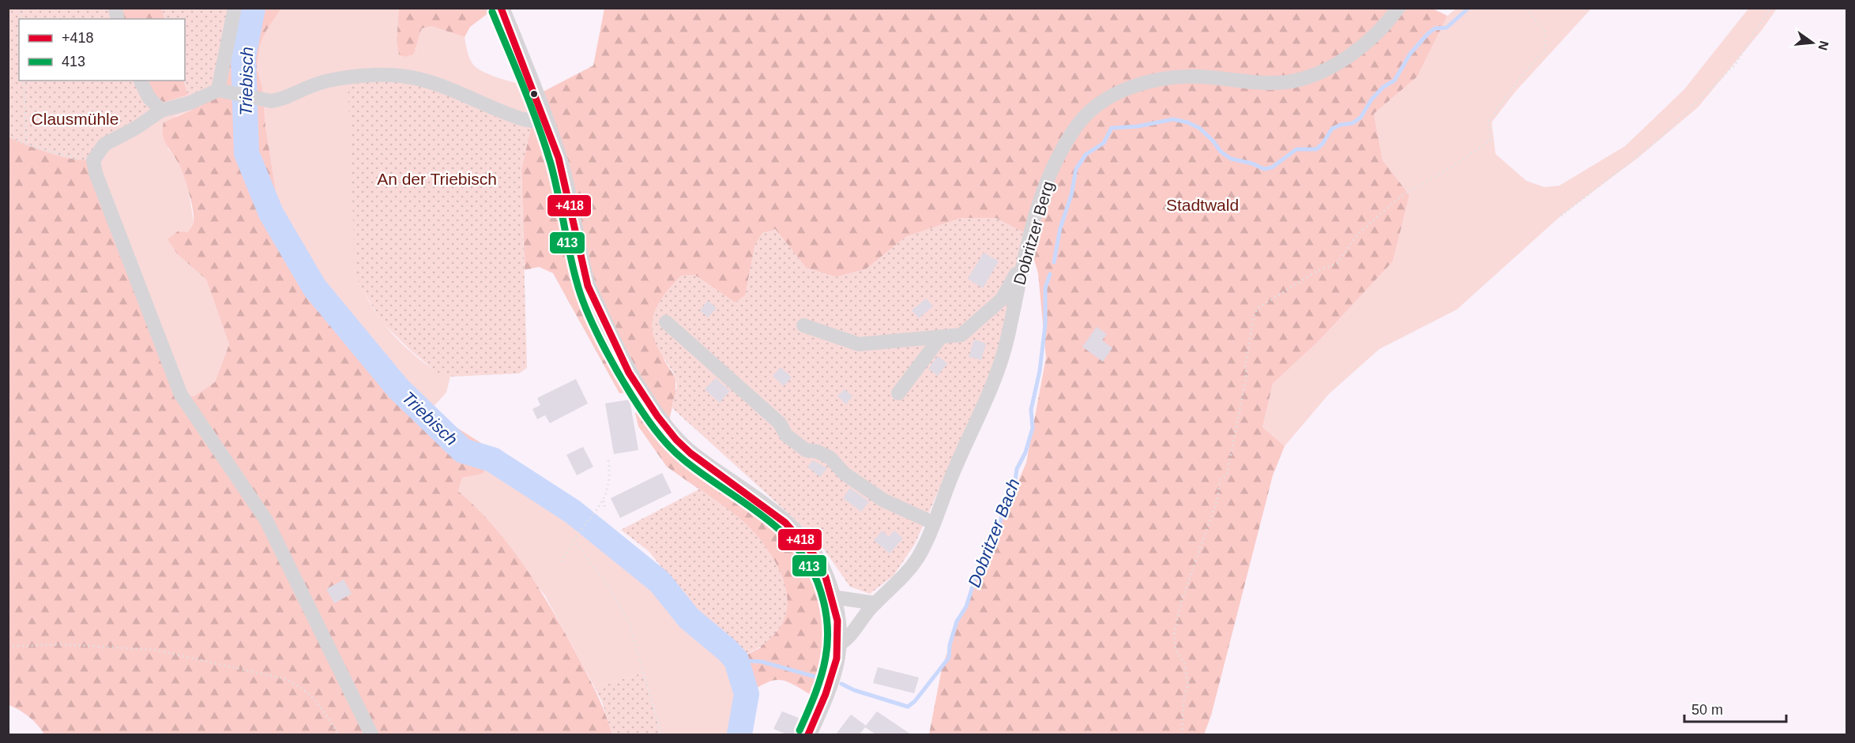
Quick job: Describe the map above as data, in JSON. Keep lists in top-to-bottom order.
{
  "streets": {
    "street": ["Dobritzer Berg"]
  },
  "water": ["Triebisch", "Dobritzer Bach"],
  "parks": ["Clausmühle", "An der Triebisch", "Stadtwald"],
  "lines": ["transit line +418", "transit line 413"],
  "legend": ["+418", "413"],
  "scale_bar": "50 m",
  "north": "right"
}
